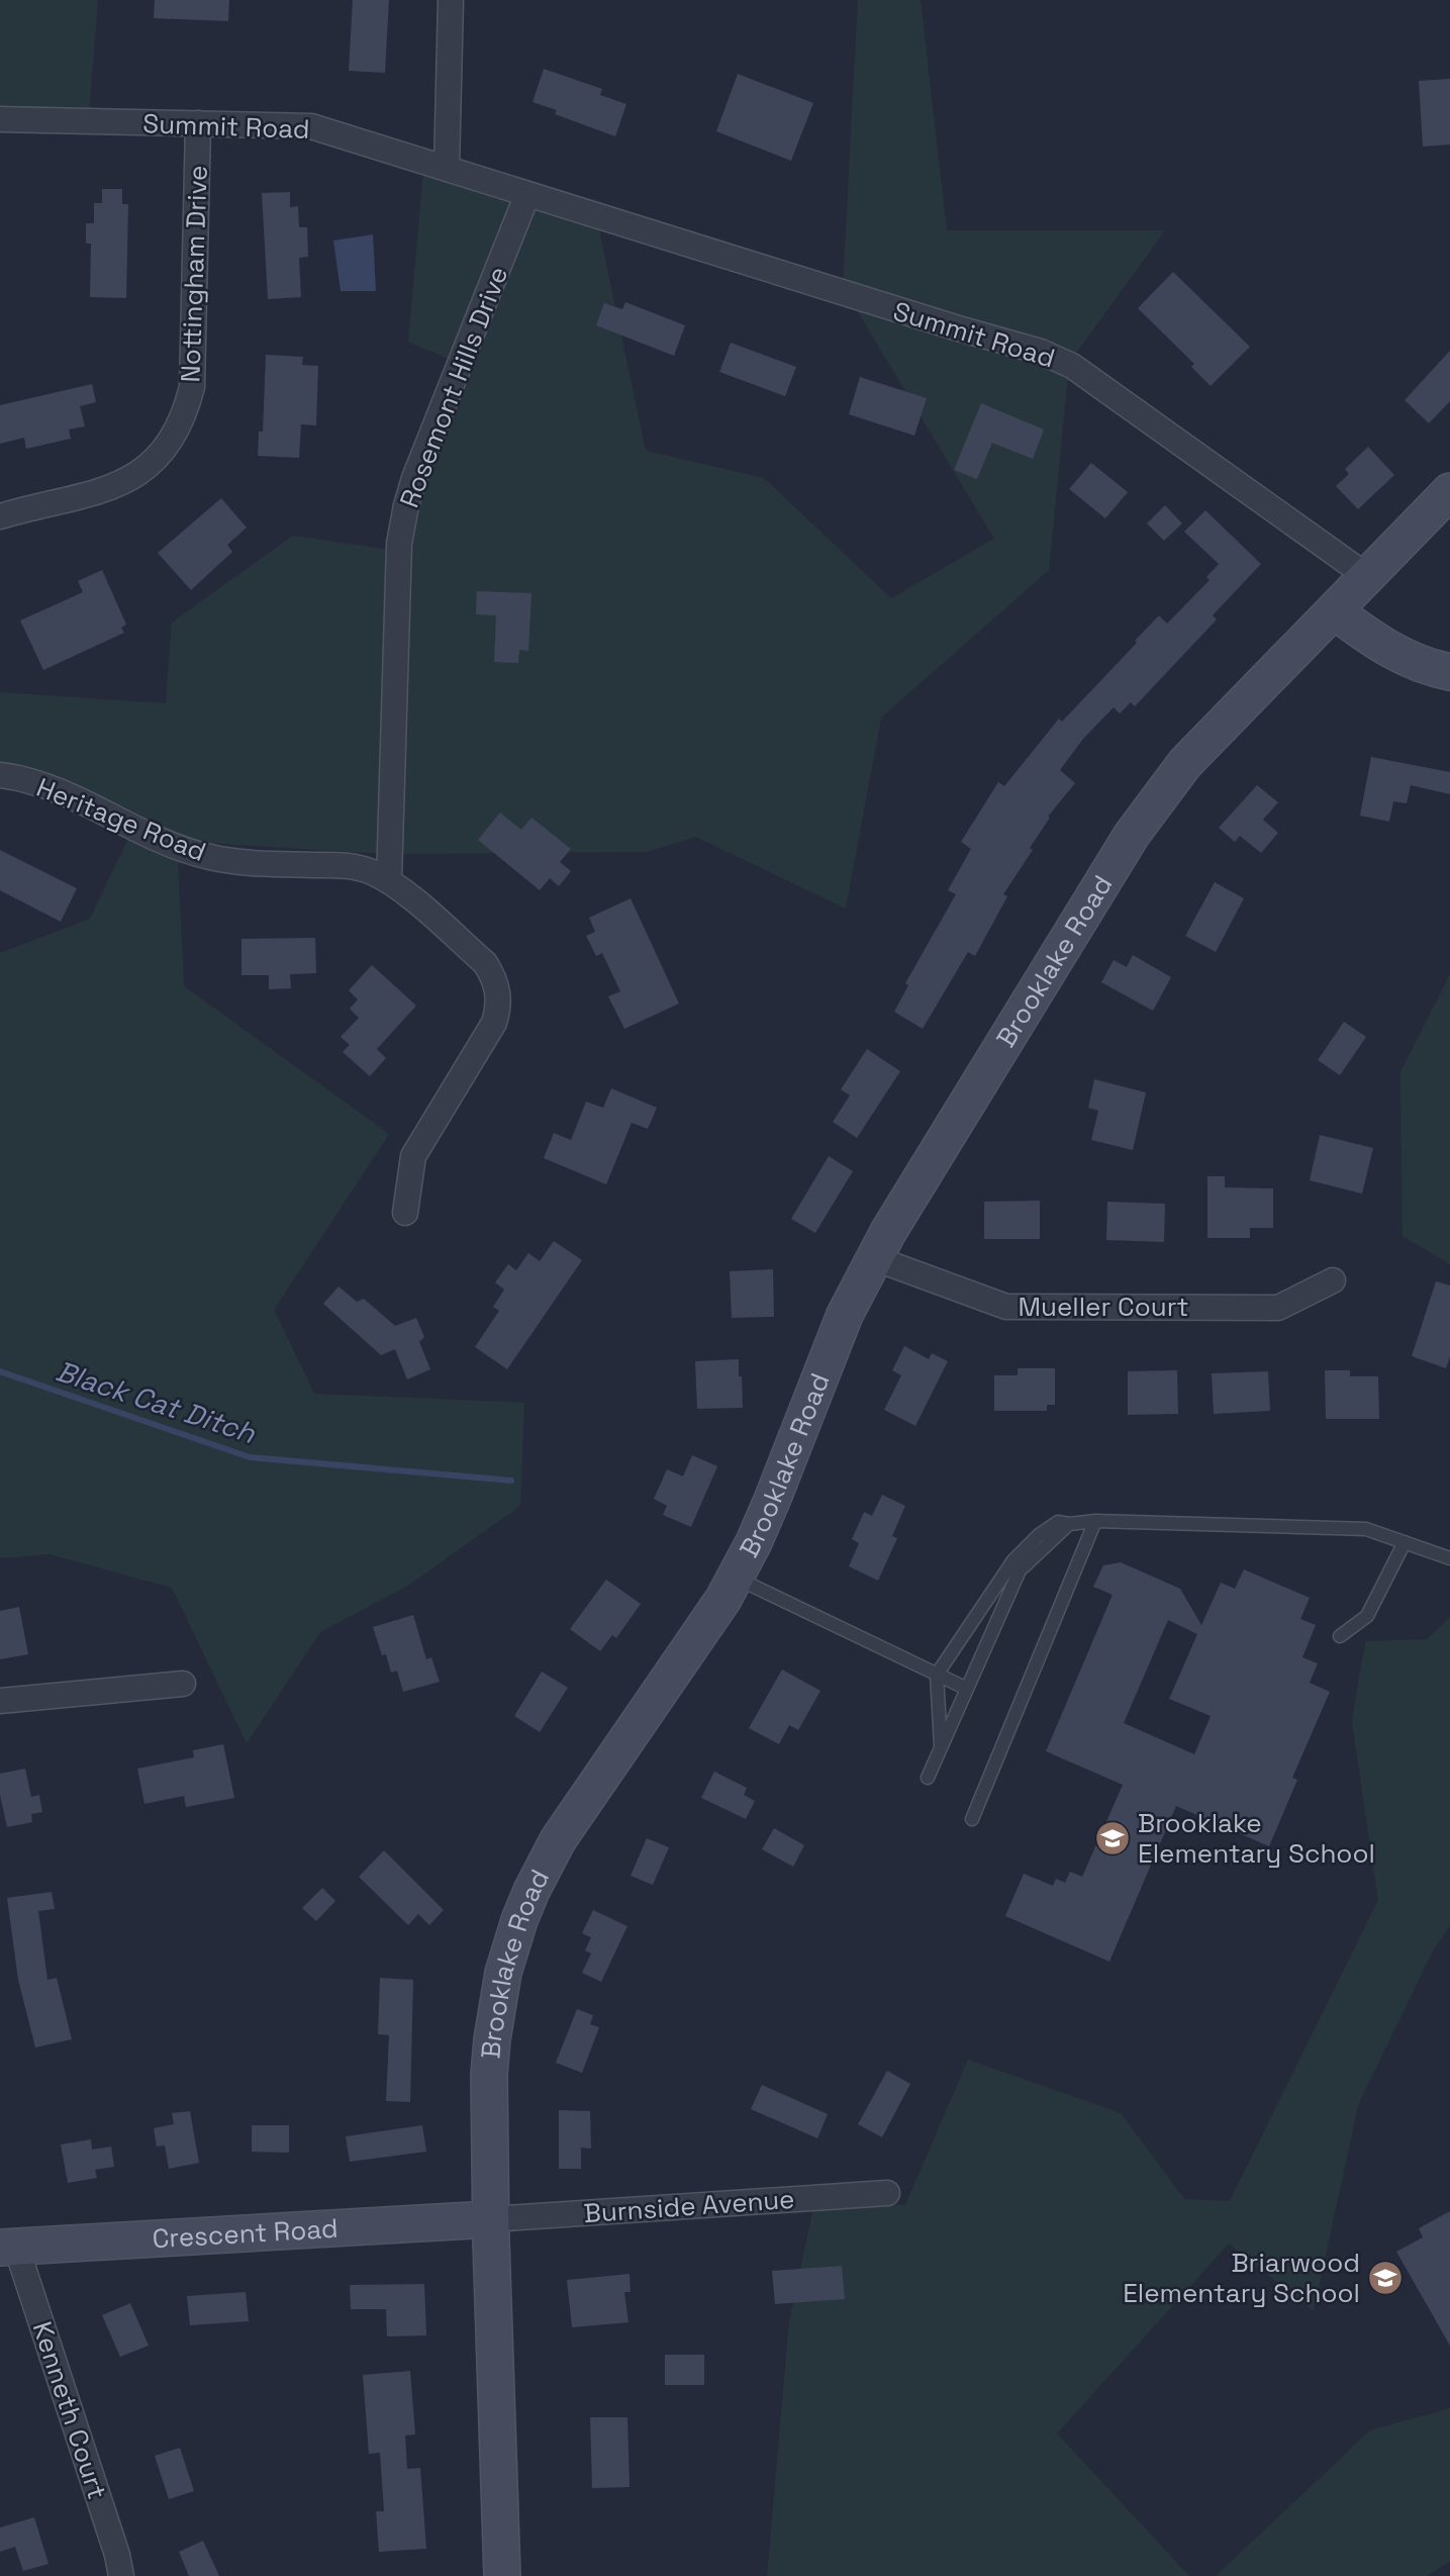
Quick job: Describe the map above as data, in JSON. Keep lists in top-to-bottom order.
{
  "streets": {
    "street": [
      "Summit Road",
      "Nottingham Drive",
      "Rosemont Hills Drive",
      "Heritage Road",
      "Brooklake Road",
      "Mueller Court",
      "Burnside Avenue",
      "Crescent Road",
      "Kenneth Court"
    ]
  },
  "crossings": [
    ["Summit Road", "Nottingham Drive"],
    ["Summit Road", "Rosemont Hills Drive"],
    ["Summit Road", "Brooklake Road"],
    ["Rosemont Hills Drive", "Heritage Road"],
    ["Brooklake Road", "Mueller Court"],
    ["Brooklake Road", "Burnside Avenue"],
    ["Brooklake Road", "Crescent Road"],
    ["Burnside Avenue", "Crescent Road"],
    ["Crescent Road", "Kenneth Court"]
  ],
  "water": ["Black Cat Ditch"],
  "places": {
    "school or university": ["Brooklake Elementary School", "Briarwood Elementary School"]
  }
}
